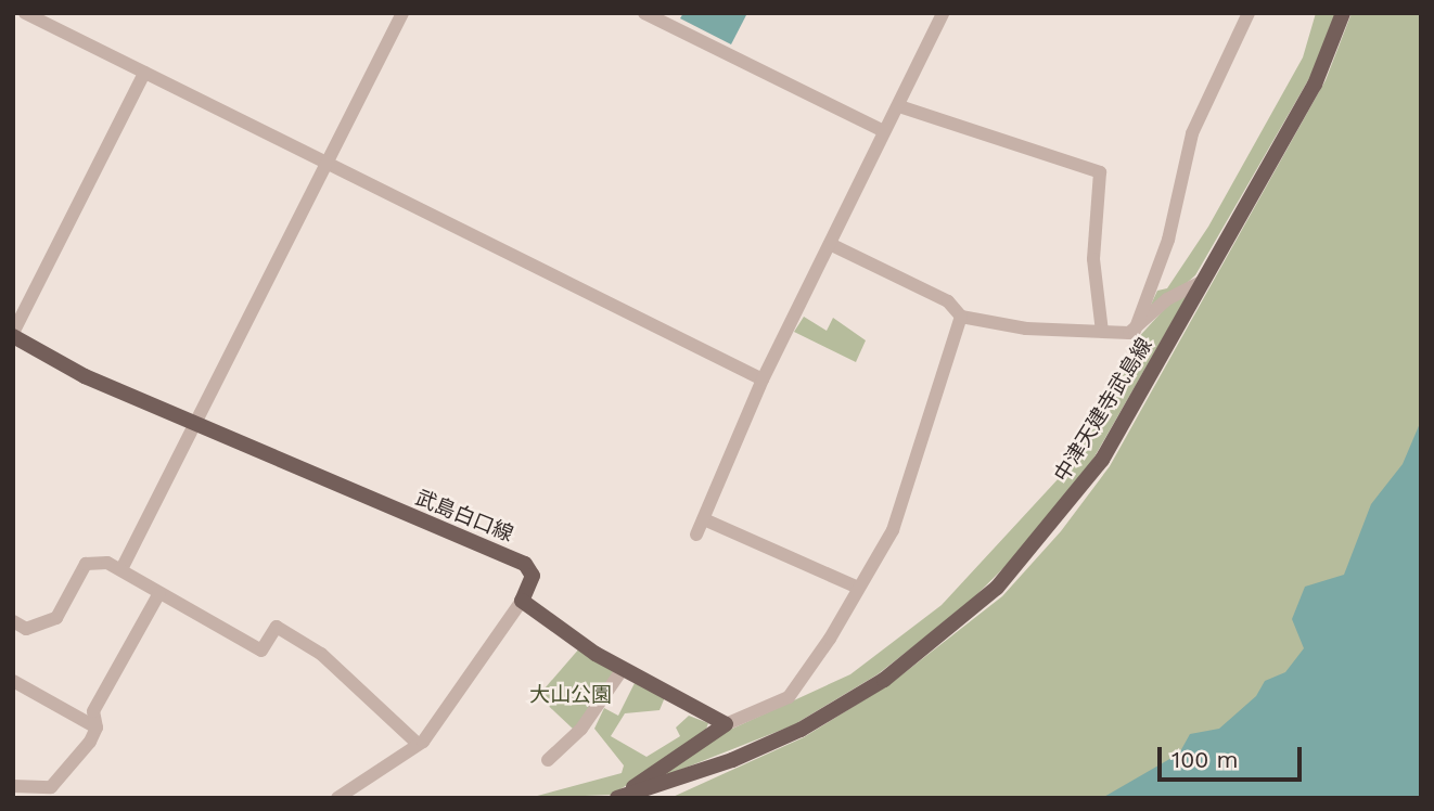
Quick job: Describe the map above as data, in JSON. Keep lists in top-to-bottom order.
{
  "streets": {
    "main road": ["中津天建寺武島線", "武島白口線"]
  },
  "parks": ["大山公園"],
  "scale_bar": "100 m"
}
